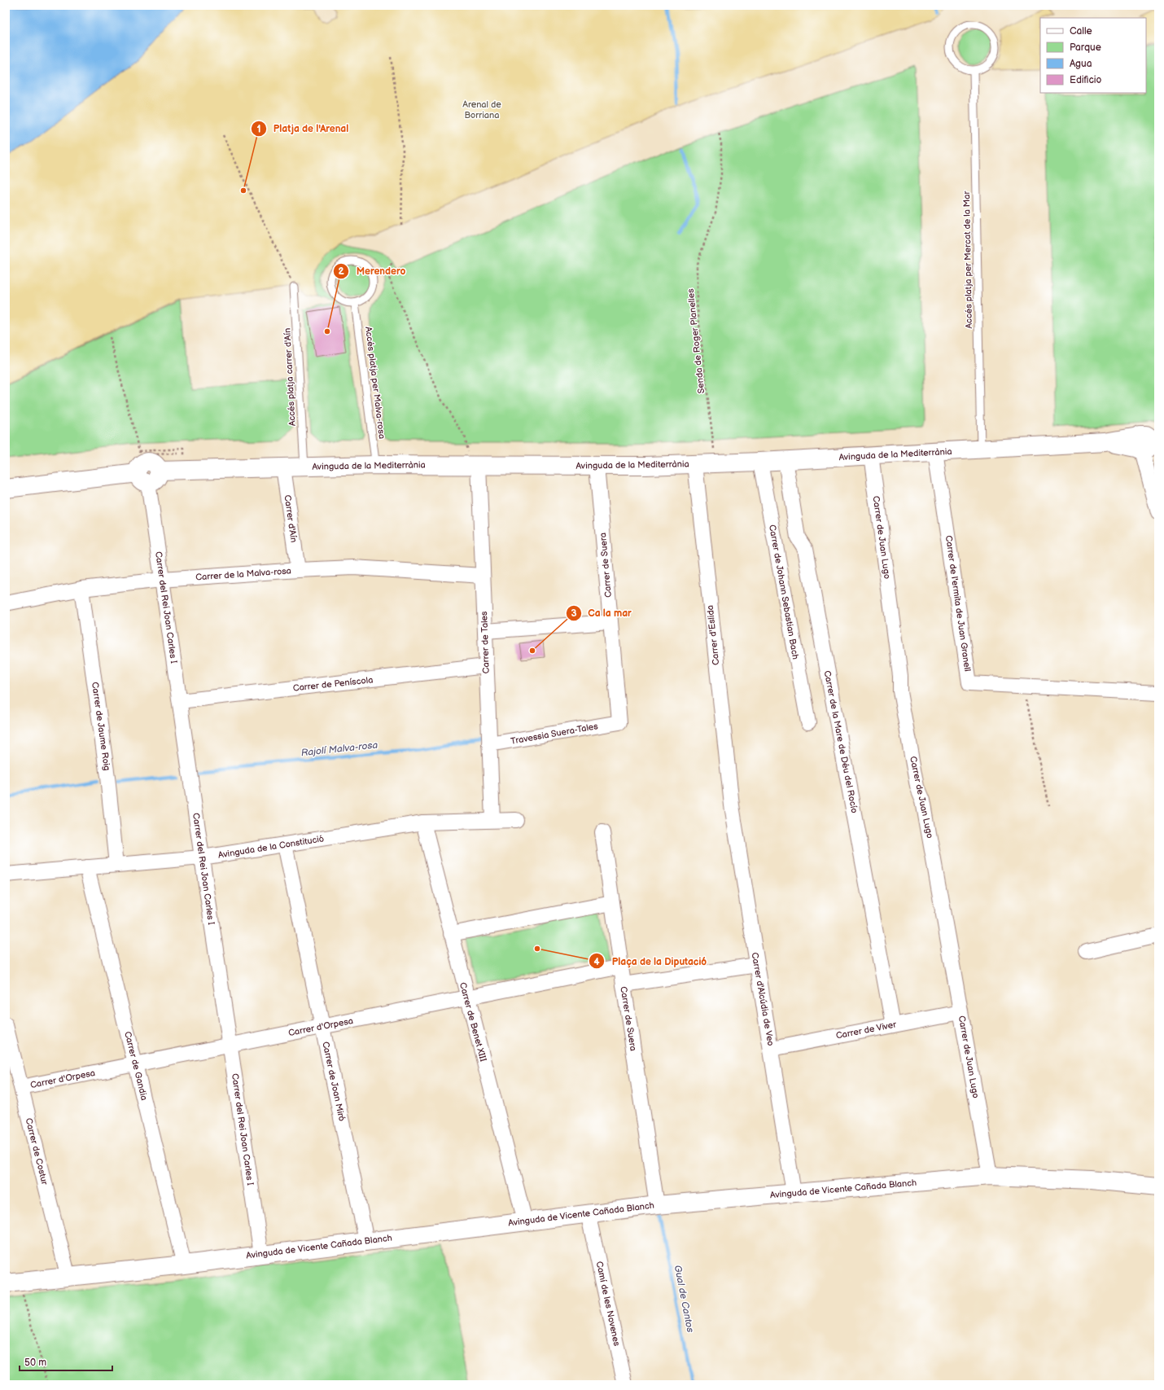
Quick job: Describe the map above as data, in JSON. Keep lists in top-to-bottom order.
{
  "streets": {
    "street": [
      "Avinguda de la Mediterrània",
      "Carrer d'Aín",
      "Carrer de Juan Lugo",
      "Carrer de Suera",
      "Carrer de la Malva-rosa",
      "Carrer de Johann Sebastian Bach",
      "Carrer de l'ermita de Juan Granell",
      "Carrer del Rei Joan Carles I",
      "Carrer d'Eslida",
      "Carrer de Tales",
      "Carrer de Peníscola",
      "Carrer de Jaume Roig",
      "Travessia Suera-Tales",
      "Carrer de la Mare de Déu del Rocío",
      "Avinguda de la Constitució",
      "Carrer d'Alcúdia de Veo",
      "Carrer de Benet XIII",
      "Carrer d'Orpesa",
      "Carrer de Viver",
      "Carrer de Gandia",
      "Carrer de Joan Miró",
      "Carrer de Costur",
      "Avinguda de Vicente Cañada Blanch",
      "Camí de les Novenes"
    ],
    "lane": ["Accés platja per Mercat de la Mar", "Accés platja carrer d'Aín", "Accés platja per Malva-rosa"],
    "path": ["Senda de Roger Planelles"]
  },
  "crossings": [
    ["Accés platja per Mercat de la Mar", "Avinguda de la Mediterrània"],
    ["Accés platja carrer d'Aín", "Avinguda de la Mediterrània"],
    ["Accés platja per Malva-rosa", "Avinguda de la Mediterrània"],
    ["Avinguda de la Mediterrània", "Carrer d'Aín"],
    ["Avinguda de la Mediterrània", "Carrer de Juan Lugo"],
    ["Avinguda de la Mediterrània", "Carrer de Suera"],
    ["Avinguda de la Mediterrània", "Carrer de Johann Sebastian Bach"],
    ["Avinguda de la Mediterrània", "Carrer de l'ermita de Juan Granell"],
    ["Avinguda de la Mediterrània", "Carrer del Rei Joan Carles I"],
    ["Avinguda de la Mediterrània", "Carrer d'Eslida"],
    ["Avinguda de la Mediterrània", "Carrer de Tales"],
    ["Avinguda de la Mediterrània", "Carrer de la Mare de Déu del Rocío"],
    ["Carrer d'Aín", "Carrer de la Malva-rosa"],
    ["Carrer de Juan Lugo", "Carrer de Viver"],
    ["Carrer de Juan Lugo", "Avinguda de Vicente Cañada Blanch"],
    ["Carrer de Suera", "Travessia Suera-Tales"],
    ["Carrer de Suera", "Carrer d'Orpesa"],
    ["Carrer de Suera", "Avinguda de Vicente Cañada Blanch"],
    ["Carrer de la Malva-rosa", "Carrer del Rei Joan Carles I"],
    ["Carrer de la Malva-rosa", "Carrer de Tales"],
    ["Carrer de la Malva-rosa", "Carrer de Jaume Roig"],
    ["Carrer del Rei Joan Carles I", "Carrer de Peníscola"],
    ["Carrer del Rei Joan Carles I", "Avinguda de la Constitució"],
    ["Carrer del Rei Joan Carles I", "Carrer d'Orpesa"],
    ["Carrer del Rei Joan Carles I", "Avinguda de Vicente Cañada Blanch"],
    ["Carrer d'Eslida", "Carrer d'Alcúdia de Veo"],
    ["Carrer de Tales", "Carrer de Peníscola"],
    ["Carrer de Tales", "Travessia Suera-Tales"],
    ["Carrer de Tales", "Avinguda de la Constitució"],
    ["Carrer de Jaume Roig", "Avinguda de la Constitució"],
    ["Carrer de la Mare de Déu del Rocío", "Carrer de Viver"],
    ["Avinguda de la Constitució", "Carrer de Benet XIII"],
    ["Avinguda de la Constitució", "Carrer de Gandia"],
    ["Avinguda de la Constitució", "Carrer de Joan Miró"],
    ["Carrer d'Alcúdia de Veo", "Carrer de Viver"],
    ["Carrer d'Alcúdia de Veo", "Avinguda de Vicente Cañada Blanch"],
    ["Carrer de Benet XIII", "Carrer d'Orpesa"],
    ["Carrer de Benet XIII", "Avinguda de Vicente Cañada Blanch"],
    ["Carrer d'Orpesa", "Carrer de Gandia"],
    ["Carrer d'Orpesa", "Carrer de Joan Miró"],
    ["Carrer d'Orpesa", "Carrer de Costur"],
    ["Carrer de Gandia", "Avinguda de Vicente Cañada Blanch"],
    ["Carrer de Joan Miró", "Avinguda de Vicente Cañada Blanch"],
    ["Carrer de Costur", "Avinguda de Vicente Cañada Blanch"],
    ["Avinguda de Vicente Cañada Blanch", "Camí de les Novenes"]
  ],
  "water": ["Rajolí Malva-rosa", "Gual de Cantos"],
  "parks": ["Arenal de Borriana"],
  "places": [
    "Platja de l'Arenal",
    "Merendero",
    "Ca la mar",
    "Plaça de la Diputació"
  ],
  "legend": [
    "Calle",
    "Parque",
    "Agua",
    "Edificio"
  ],
  "scale_bar": "50 m"
}
